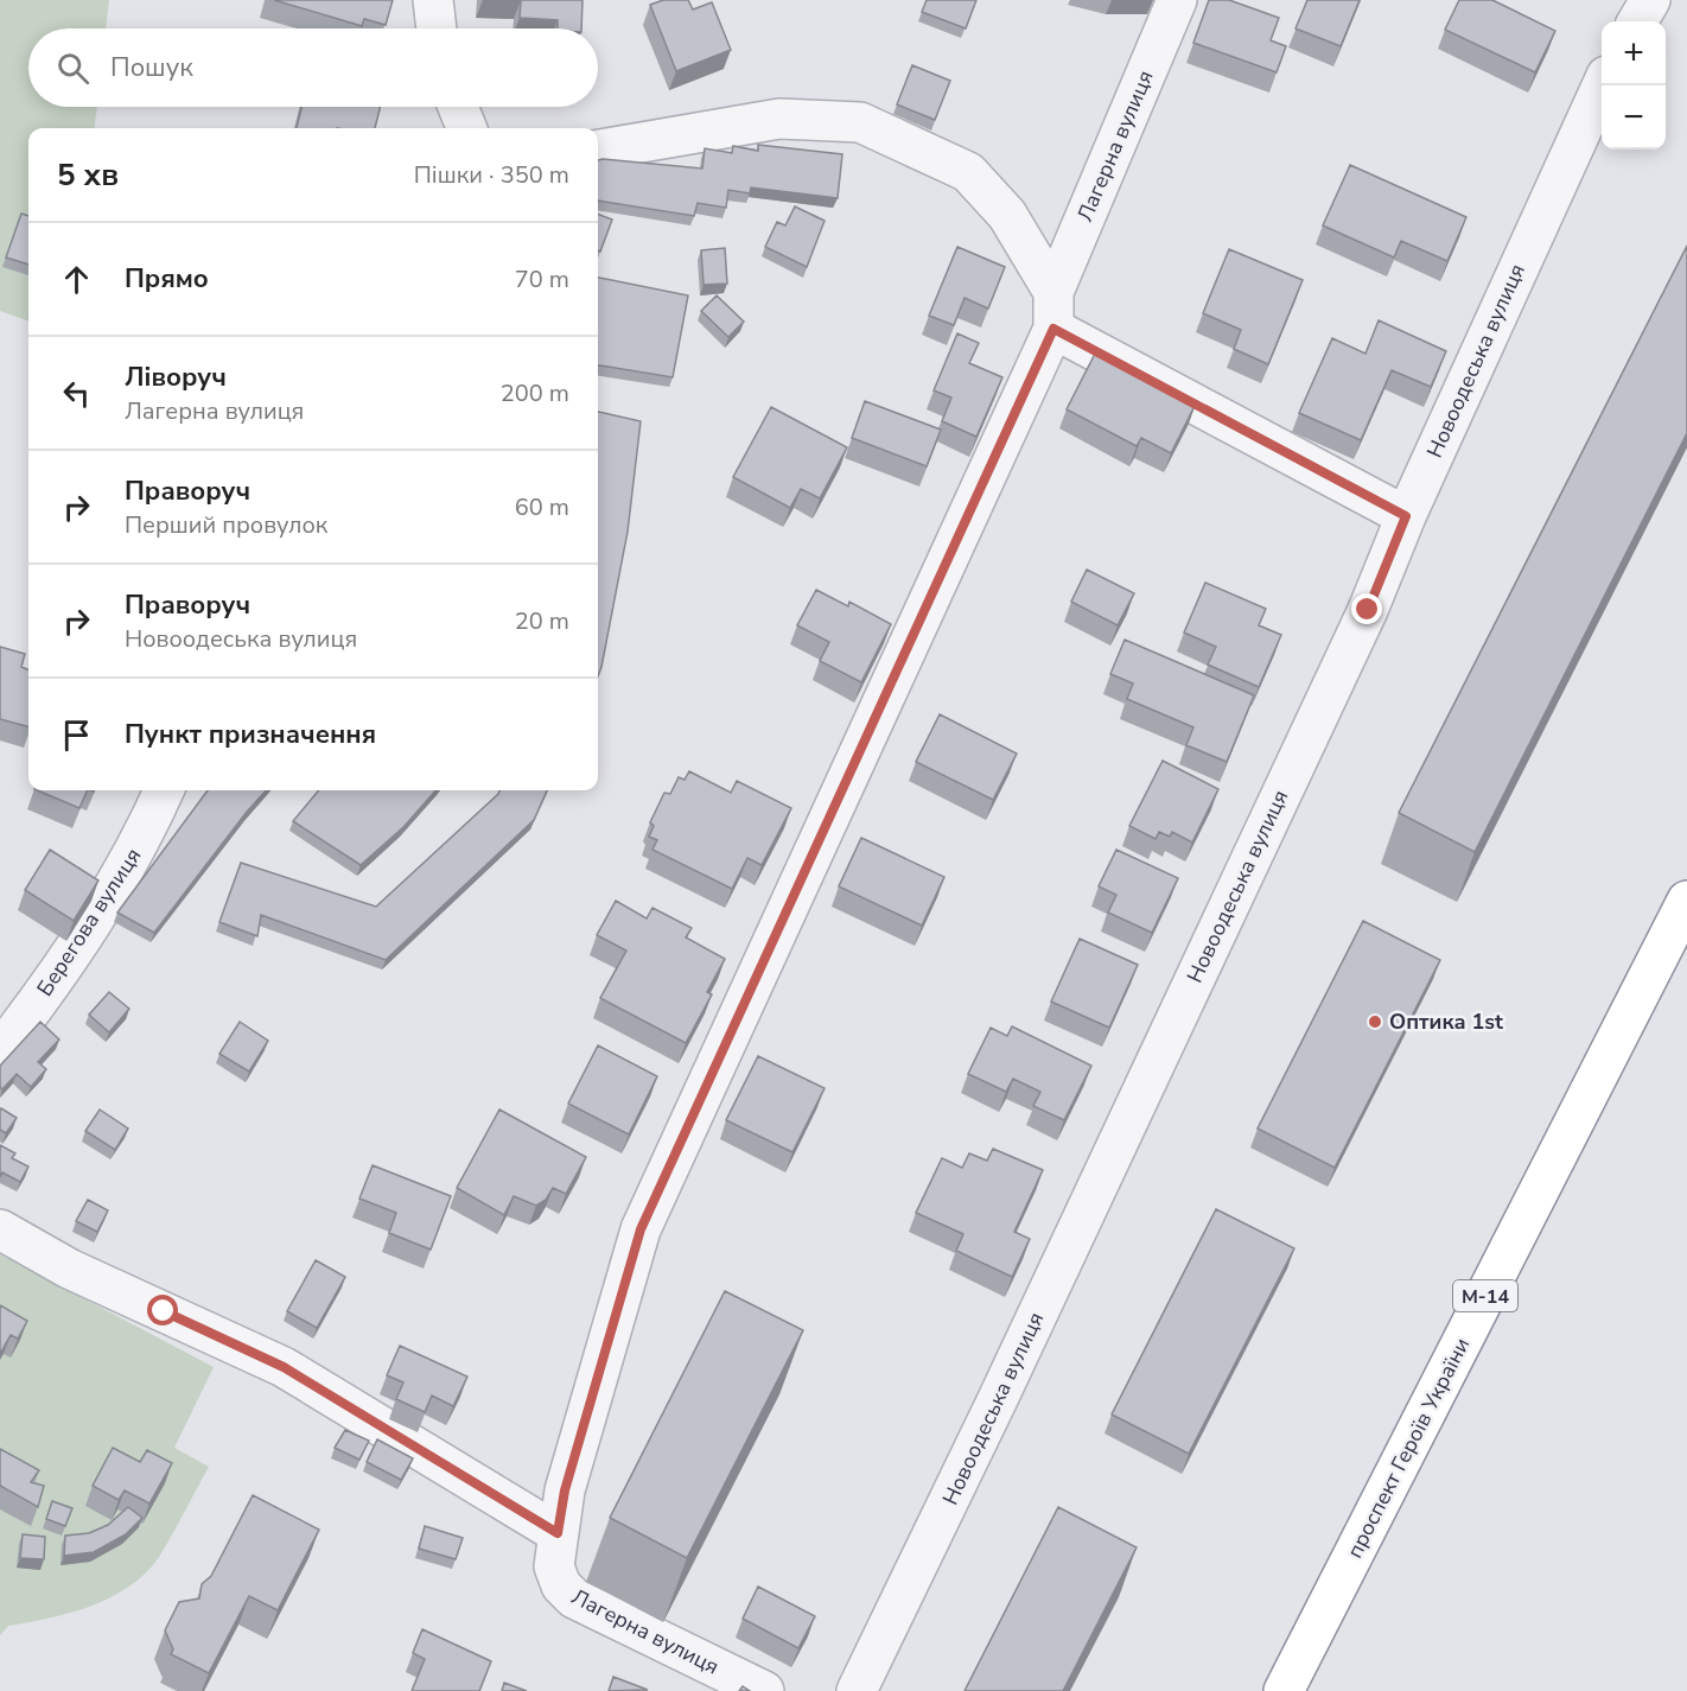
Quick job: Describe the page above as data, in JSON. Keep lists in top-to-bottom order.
{
  "streets": {
    "highway": ["М-14", "проспект Героїв України"],
    "street": ["Лагерна вулиця", "Новоодеська вулиця", "Берегова вулиця"]
  },
  "places": ["Оптика 1st"],
  "page": {
    "map_buttons": ["+", "−"],
    "search": "Пошук",
    "heading": ["5 хв", "Пішки · 350 m"],
    "list": [
      ["Прямо", "70 m"],
      ["Ліворуч", "Лагерна вулиця", "200 m"],
      ["Праворуч", "Перший провулок", "60 m"],
      ["Праворуч", "Новоодеська вулиця", "20 m"],
      "Пункт призначення"
    ]
  }
}
